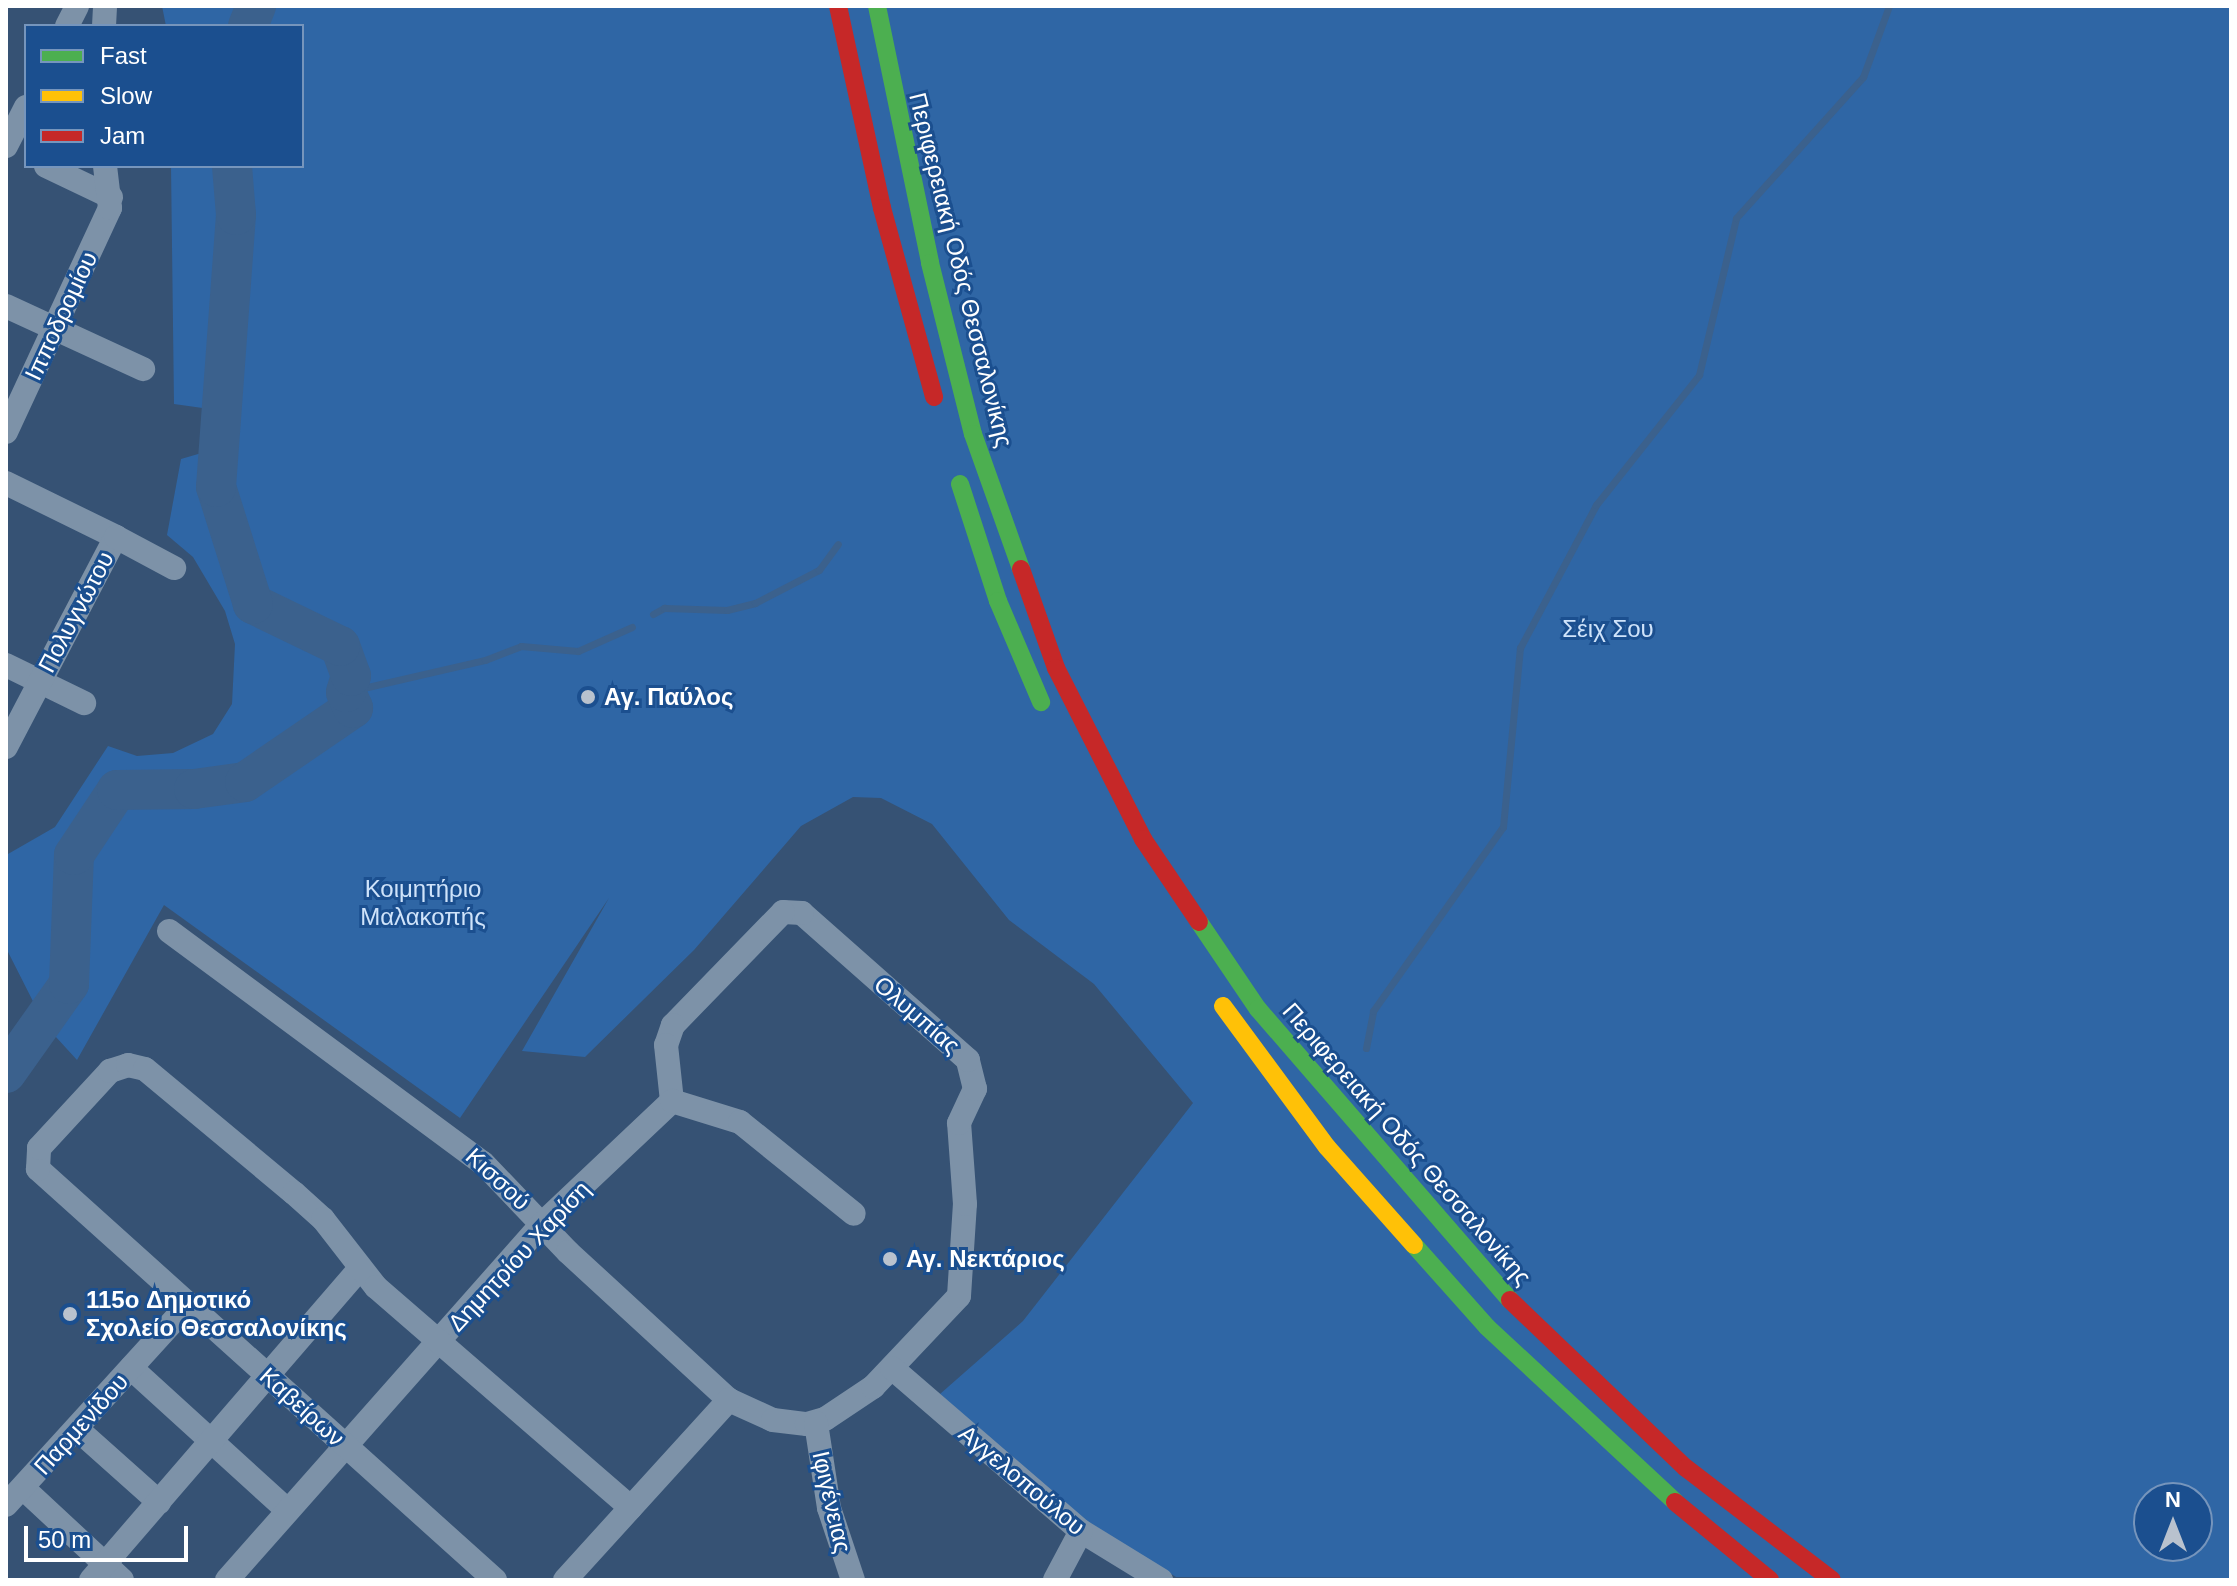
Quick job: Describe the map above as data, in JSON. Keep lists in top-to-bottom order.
{
  "streets": {
    "highway": ["Περιφερειακή Οδός Θεσσαλονίκης"],
    "street": [
      "Ιπποδρομίου",
      "Πολυγνώτου",
      "Ολυμπίας",
      "Κισσού",
      "Δημητρίου Χαρίση",
      "Καβείρων",
      "Παρμενίδου",
      "Αγγελοπούλου",
      "Ιφιγένειας"
    ]
  },
  "crossings": [
    ["Ολυμπίας", "Κισσού"],
    ["Ολυμπίας", "Δημητρίου Χαρίση"],
    ["Ολυμπίας", "Αγγελοπούλου"],
    ["Ολυμπίας", "Ιφιγένειας"],
    ["Κισσού", "Δημητρίου Χαρίση"],
    ["Κισσού", "Ιφιγένειας"],
    ["Δημητρίου Χαρίση", "Καβείρων"],
    ["Καβείρων", "Παρμενίδου"]
  ],
  "parks": ["Σέιχ Σου", "Κοιμητήριο Μαλακοπής"],
  "places": ["Αγ. Παύλος", "Αγ. Νεκτάριος", "115o Δημοτικό Σχολείο Θεσσαλονίκης"],
  "legend": ["Fast", "Slow", "Jam"],
  "scale_bar": "50 m",
  "north": "top"
}
